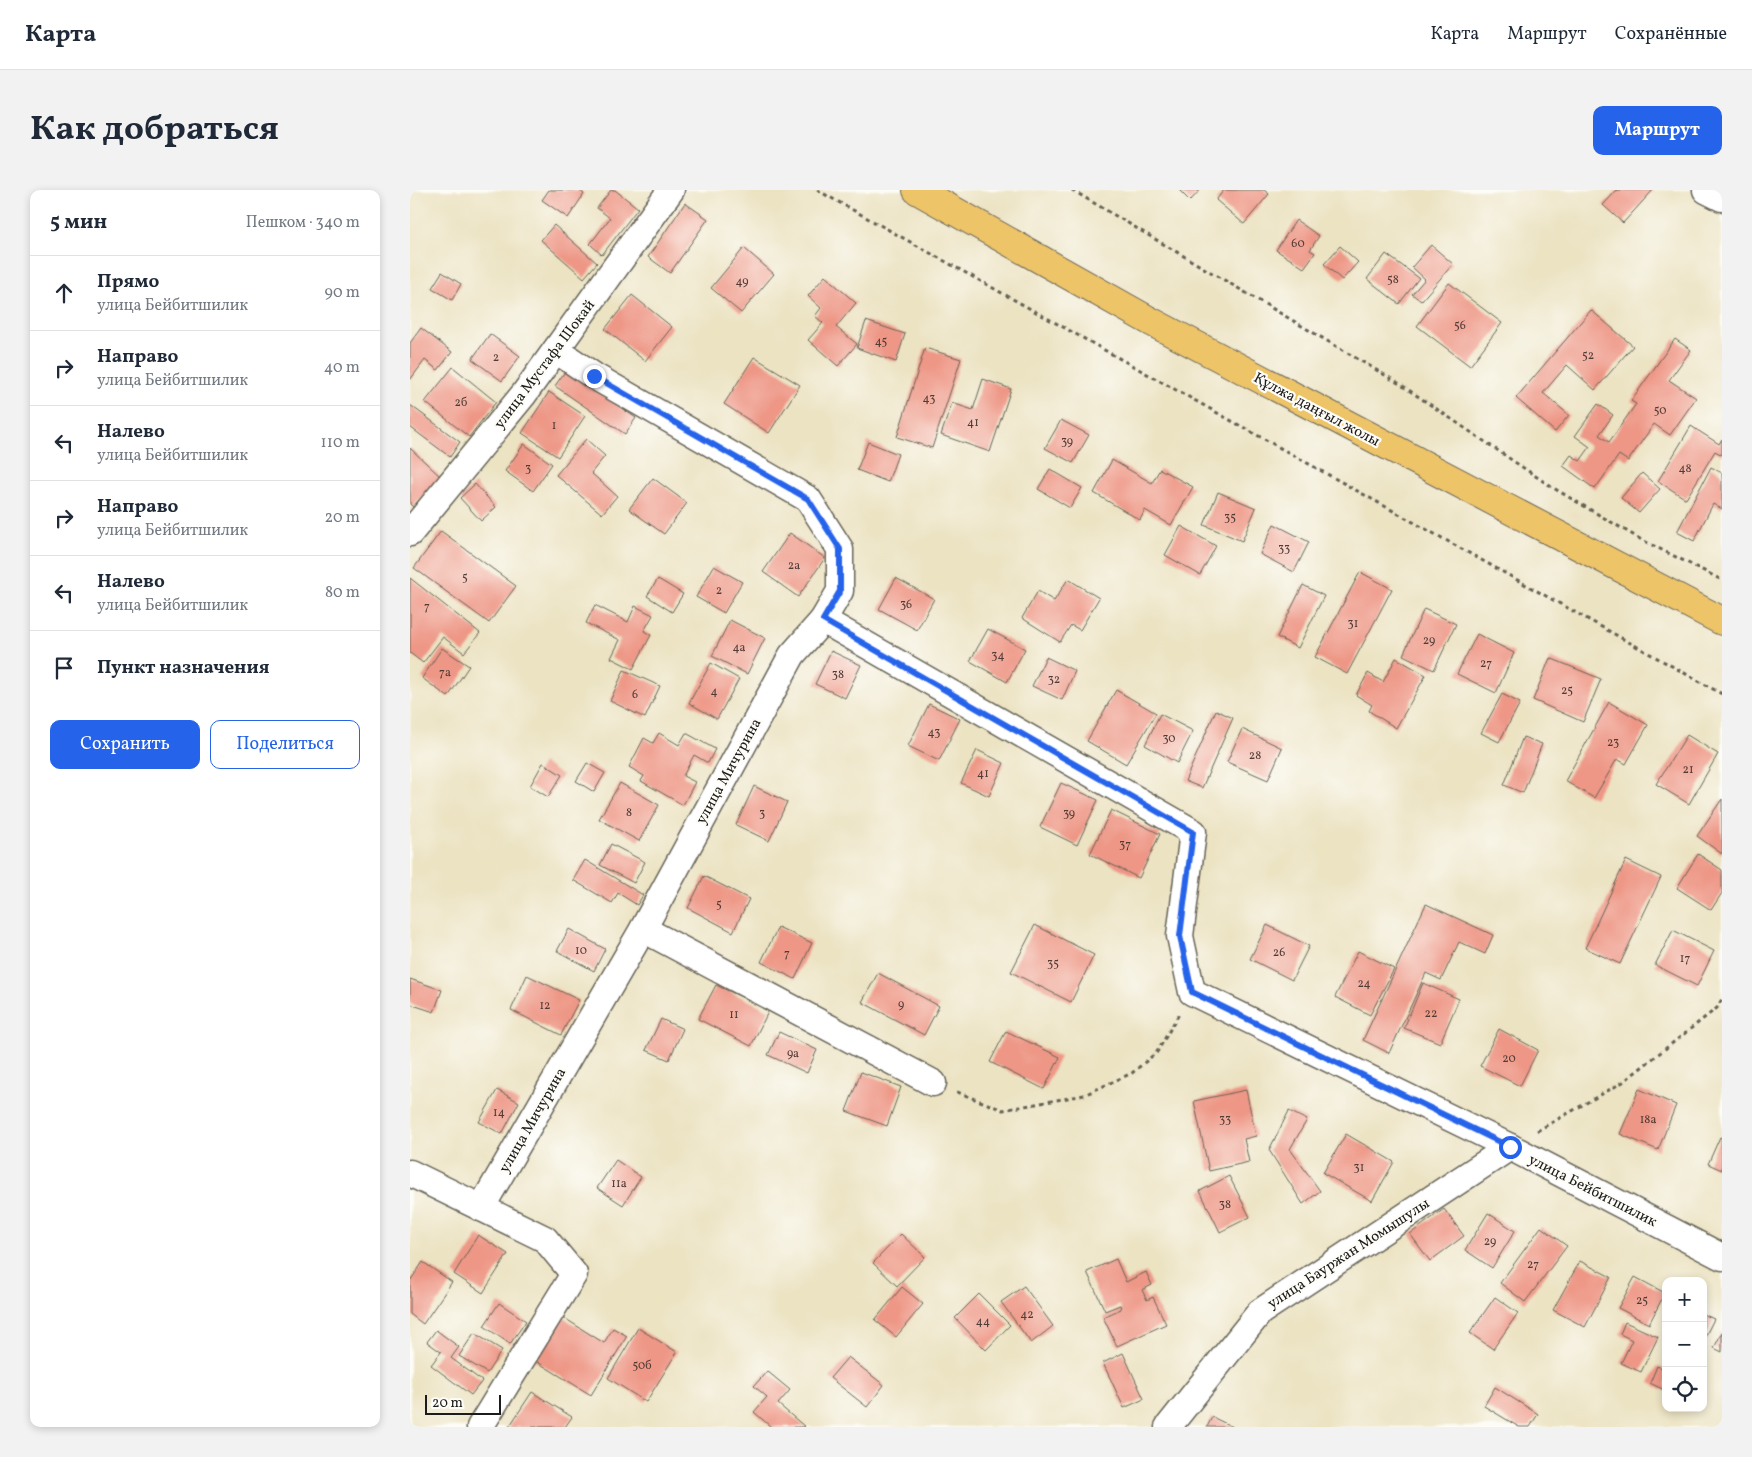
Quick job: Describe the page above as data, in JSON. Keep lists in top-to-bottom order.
{
  "streets": {
    "main road": ["Құлжа даңғыл жолы"],
    "street": [
      "улица Мустафа Шокай",
      "улица Мичурина",
      "улица Бейбитшилик",
      "улица Бауржан Момышулы"
    ]
  },
  "crossings": [
    ["улица Бейбитшилик", "улица Бауржан Момышулы"]
  ],
  "house_numbers": [
    "60",
    "58",
    "49",
    "56",
    "45",
    "52",
    "2",
    "43",
    "2б",
    "50",
    "41",
    "1",
    "39",
    "3",
    "48",
    "35",
    "33",
    "2а",
    "5",
    "2",
    "36",
    "7",
    "31",
    "29",
    "4а",
    "34",
    "27",
    "7а",
    "38",
    "32",
    "25",
    "4",
    "6",
    "43",
    "30",
    "23",
    "28",
    "21",
    "41",
    "8",
    "3",
    "39",
    "37",
    "5",
    "10",
    "26",
    "7",
    "17",
    "35",
    "24",
    "9",
    "12",
    "22",
    "11",
    "9а",
    "20",
    "14",
    "33",
    "18а",
    "31",
    "11а",
    "38",
    "29",
    "27",
    "25",
    "42",
    "44",
    "50б"
  ],
  "scale_bar": "20 m",
  "page": {
    "header": "Карта",
    "nav": ["Карта", "Маршрут", "Сохранённые"],
    "title": "Как добраться",
    "buttons": [
      "Маршрут",
      ["Сохранить", "Поделиться"]
    ],
    "heading": ["5 мин", "Пешком · 340 m"],
    "list": [
      ["Прямо", "улица Бейбитшилик", "90 m"],
      ["Направо", "улица Бейбитшилик", "40 m"],
      ["Налево", "улица Бейбитшилик", "110 m"],
      ["Направо", "улица Бейбитшилик", "20 m"],
      ["Налево", "улица Бейбитшилик", "80 m"],
      "Пункт назначения"
    ],
    "map_buttons": ["+", "−"],
    "scale": "20 m"
  }
}
